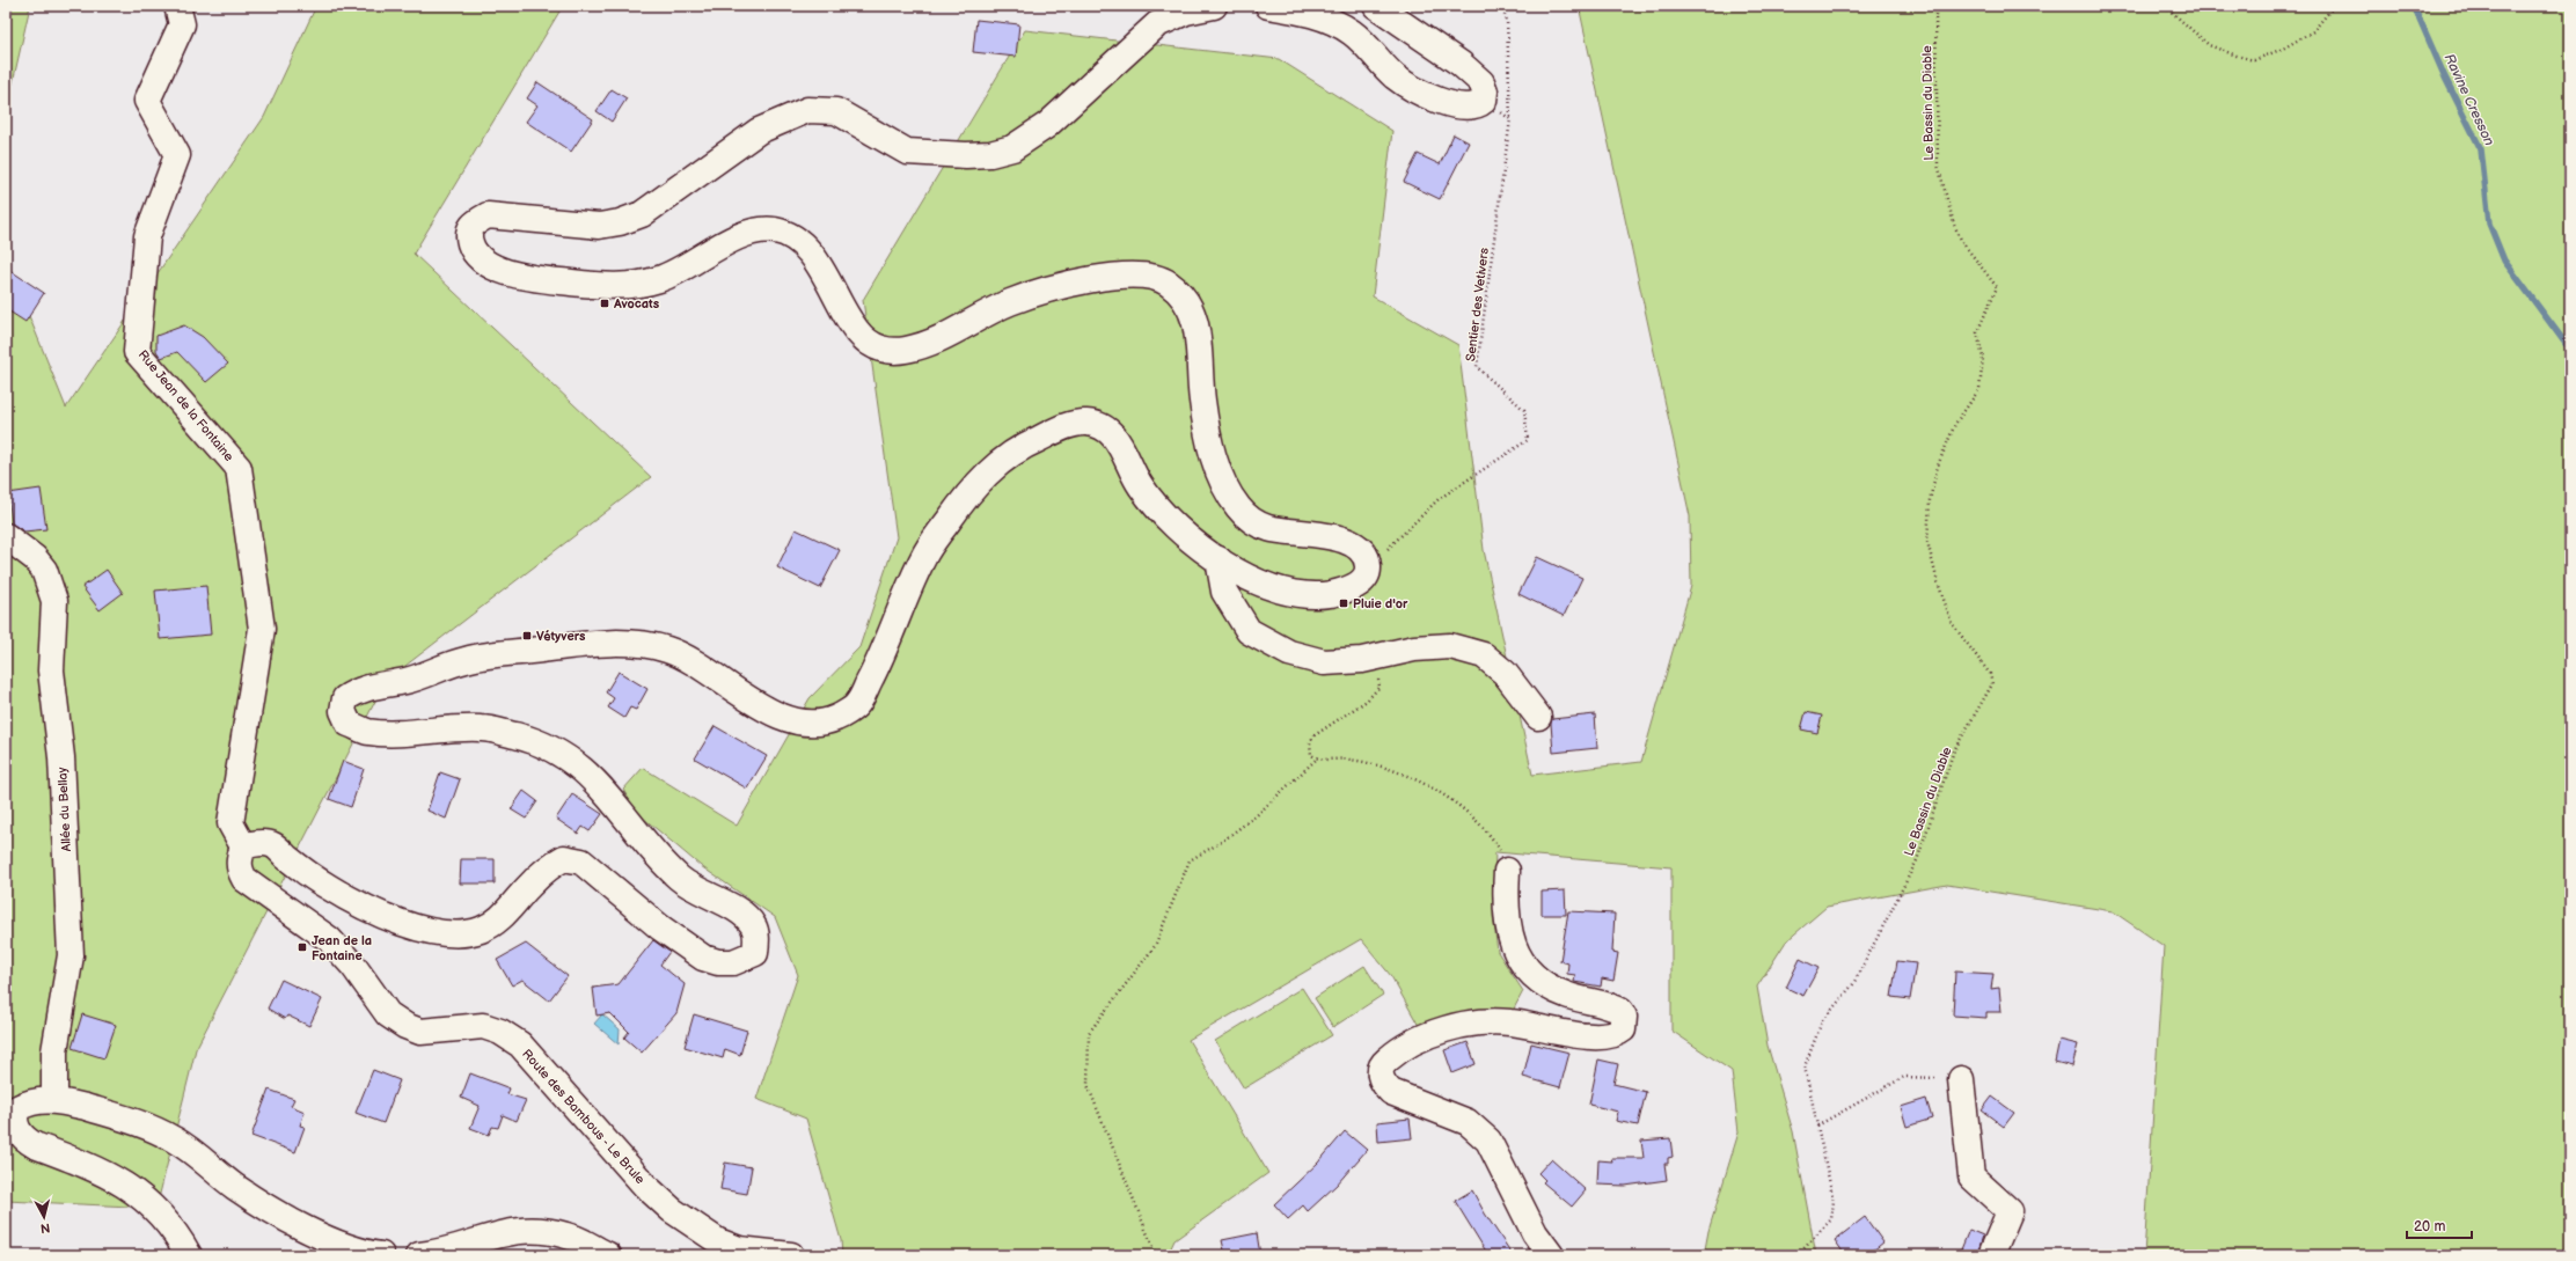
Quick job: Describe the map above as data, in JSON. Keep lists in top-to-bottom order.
{
  "streets": {
    "main road": ["Rue Jean de la Fontaine", "Allée du Bellay", "Route des Bambous - Le Brule"],
    "path": ["Le Bassin du Diable", "Sentier des Vetivers"]
  },
  "crossings": [
    ["Rue Jean de la Fontaine", "Route des Bambous - Le Brule"]
  ],
  "water": ["Ravine Cresson"],
  "places": {
    "transit": [
      "Avocats",
      "Pluie d'or",
      "Vétyvers",
      "Jean de la Fontaine"
    ]
  },
  "scale_bar": "20 m",
  "north": "bottom"
}
